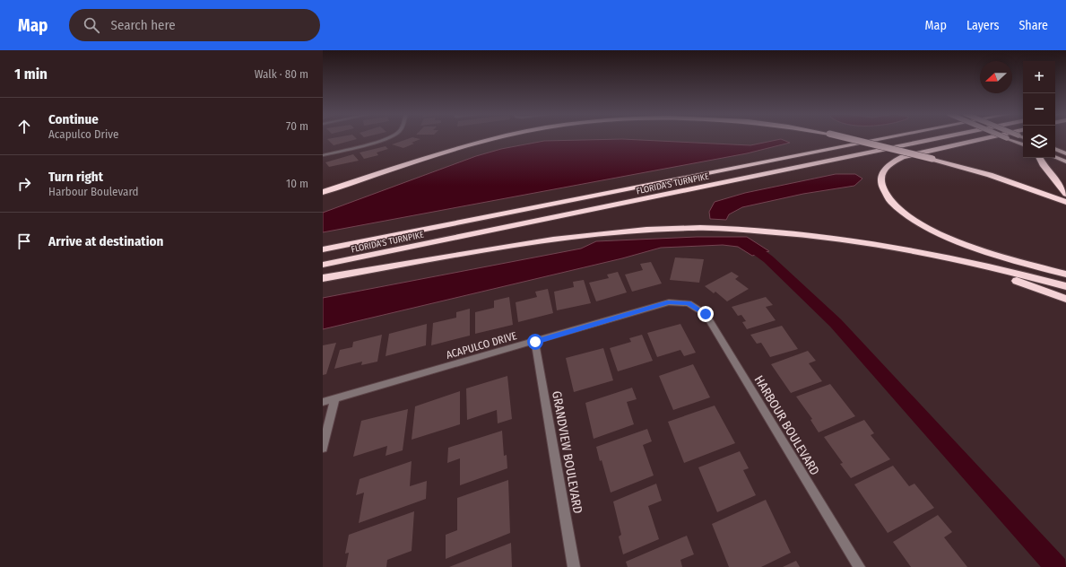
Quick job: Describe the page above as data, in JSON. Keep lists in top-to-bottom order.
{
  "streets": {
    "highway": ["FLORIDA'S TURNPIKE"],
    "street": ["ACAPULCO DRIVE", "HARBOUR BOULEVARD", "GRANDVIEW BOULEVARD"]
  },
  "crossings": [
    ["ACAPULCO DRIVE", "HARBOUR BOULEVARD"],
    ["ACAPULCO DRIVE", "GRANDVIEW BOULEVARD"]
  ],
  "north": "left",
  "page": {
    "header": "Map",
    "search": "Search here",
    "nav": ["Map", "Layers", "Share"],
    "heading": ["1 min", "Walk · 80 m"],
    "map_buttons": ["+", "−"],
    "list": [
      ["Continue", "Acapulco Drive", "70 m"],
      ["Turn right", "Harbour Boulevard", "10 m"],
      "Arrive at destination"
    ]
  }
}
